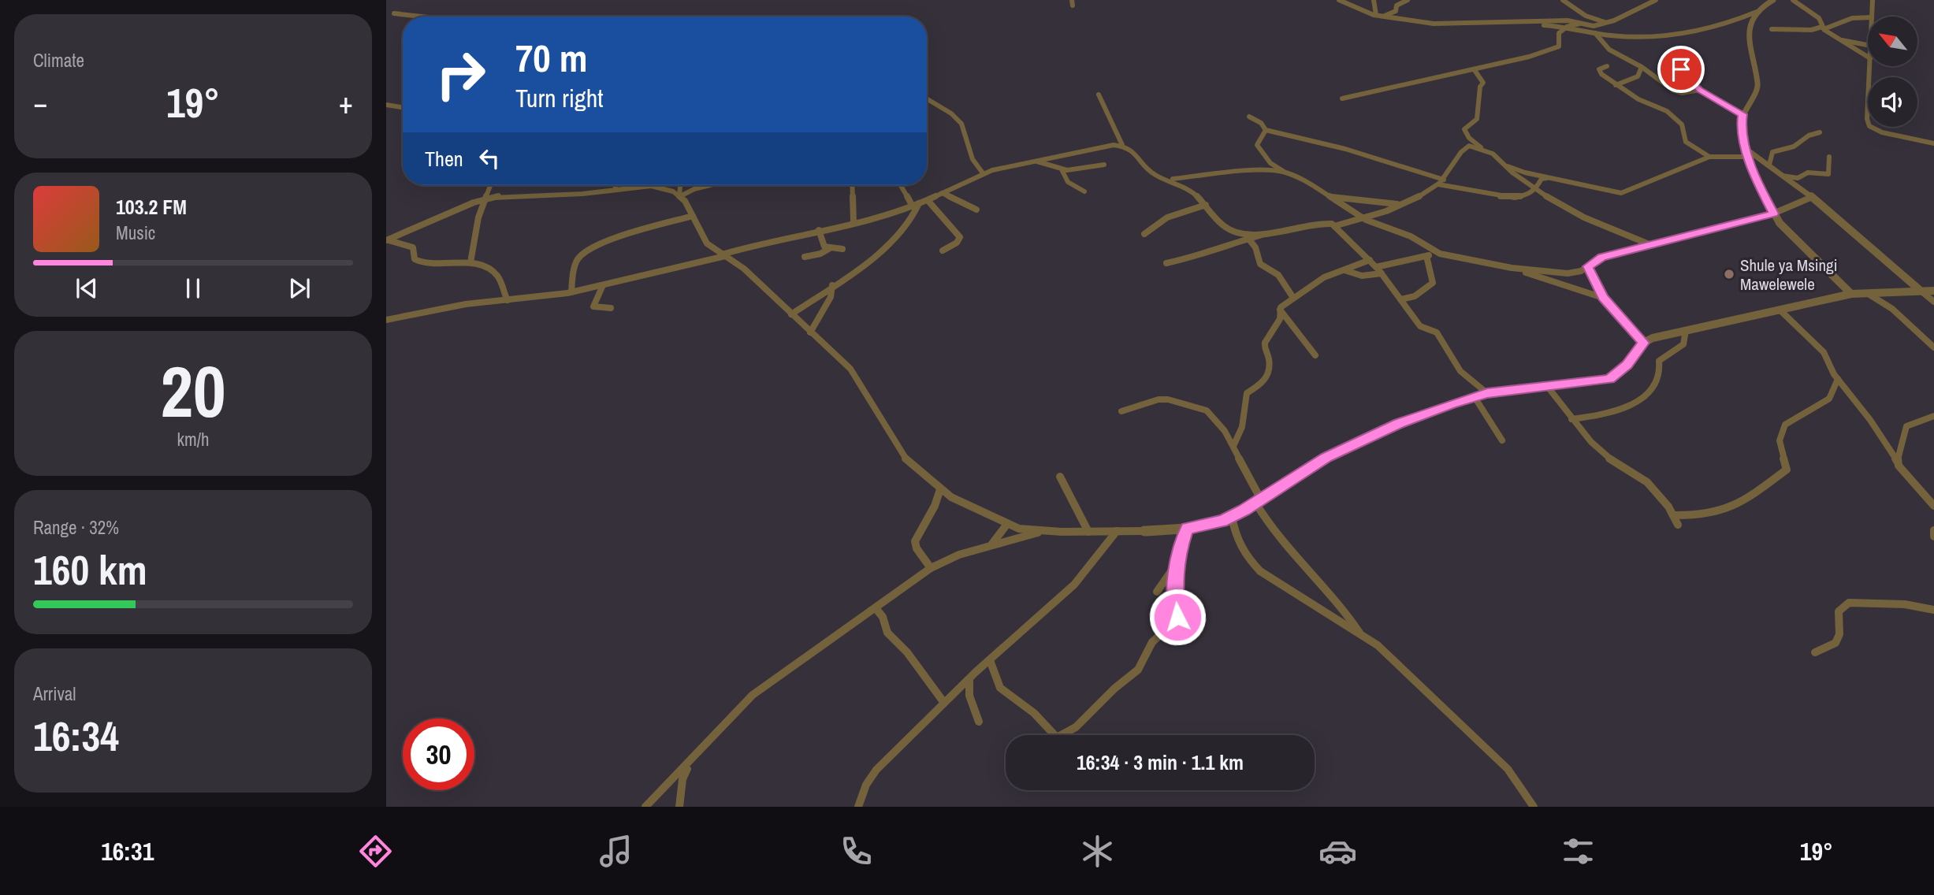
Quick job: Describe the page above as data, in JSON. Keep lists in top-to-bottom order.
{
  "places": ["Shule ya Msingi Mawelewele"],
  "north": "top left",
  "page": {
    "tile": [
      "Climate",
      ["20", "km/h"],
      ["Range · 32%", "160 km"],
      ["Arrival", "16:34"]
    ],
    "turn": ["70 m", "Turn right"],
    "heat": ["−", "19°", "+"],
    "then": "Then",
    "song": ["103.2 FM", "Music"],
    "limit": "30",
    "trip": "16:34 · 3 min · 1.1 km",
    "tabs": ["16:31", "19°"]
  }
}
